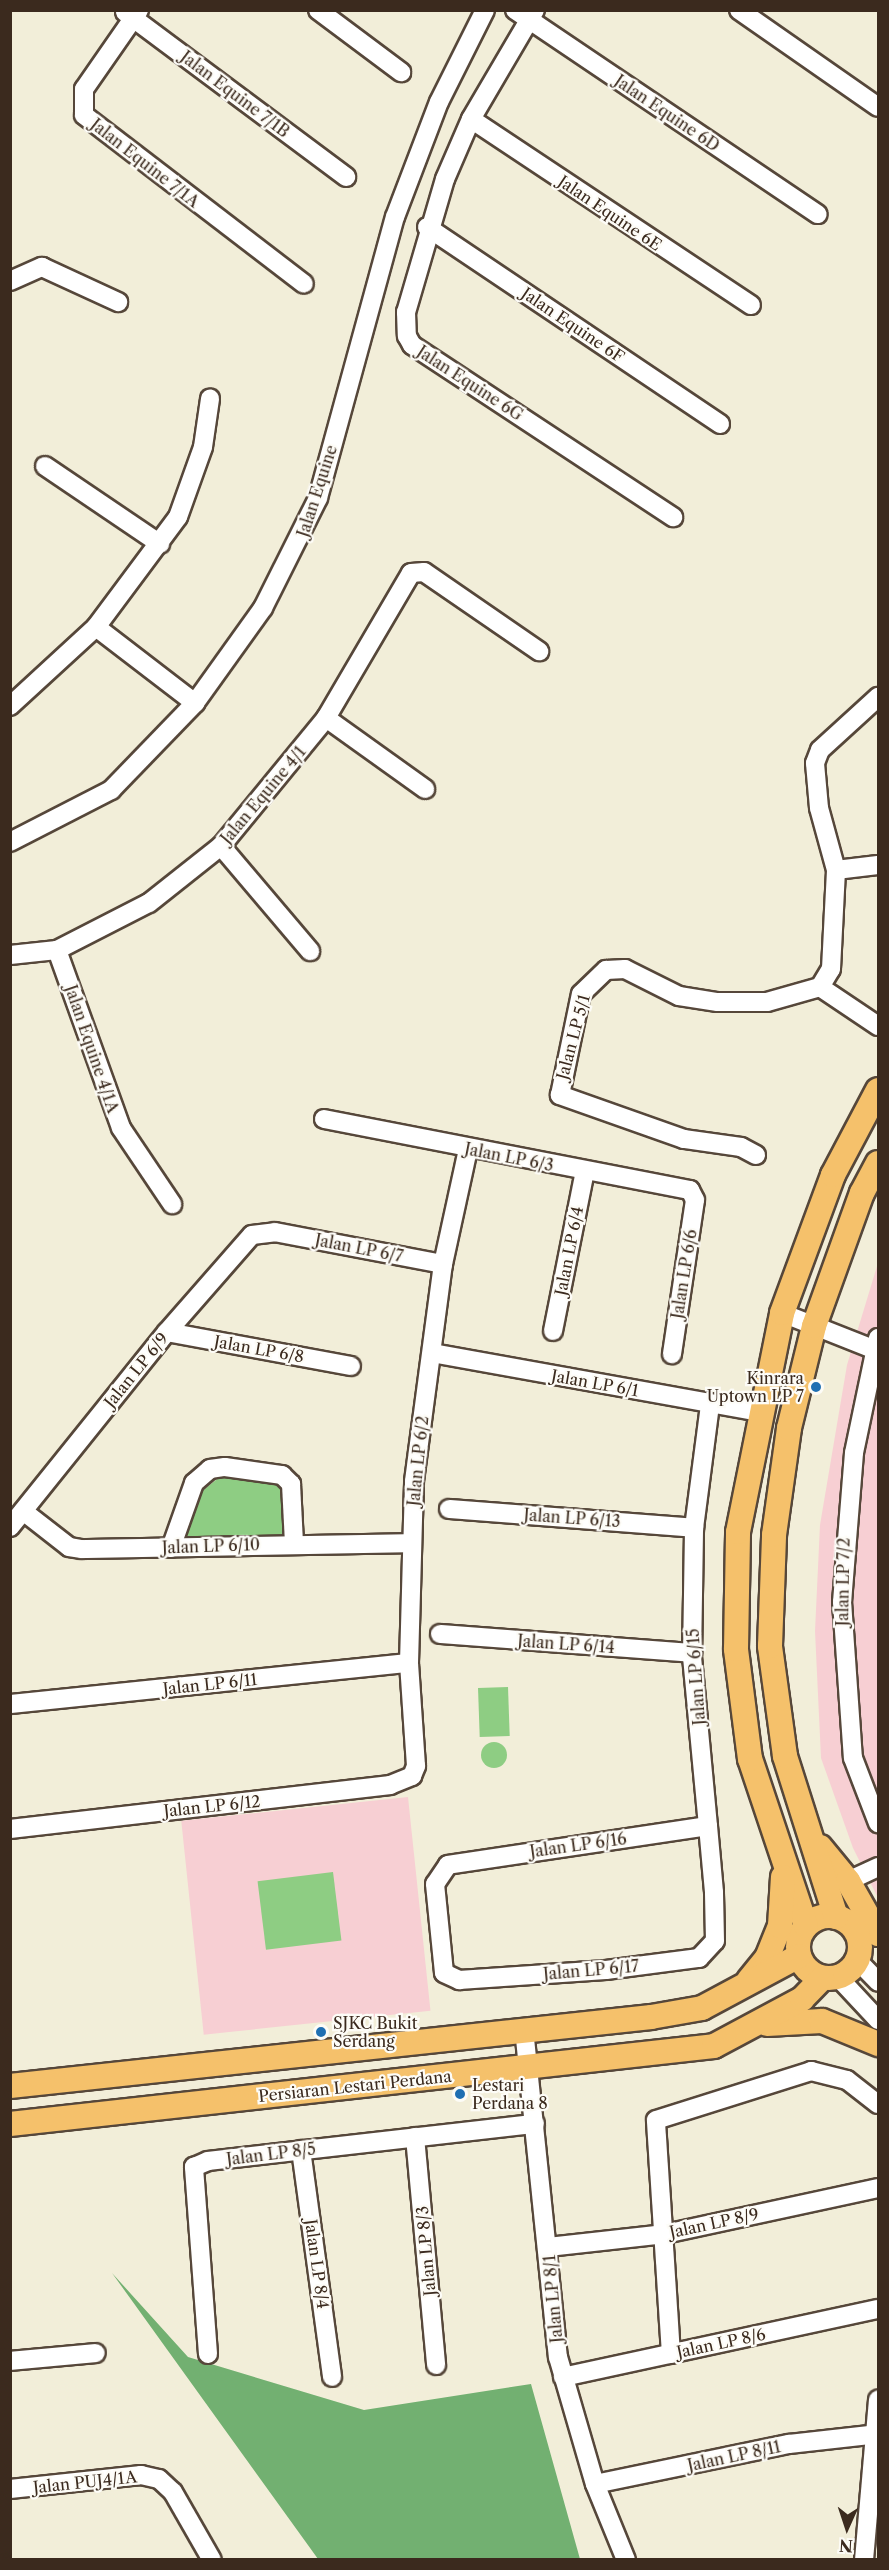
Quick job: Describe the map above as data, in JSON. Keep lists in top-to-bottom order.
{
  "streets": {
    "main road": ["Persiaran Lestari Perdana"],
    "street": [
      "Jalan Equine 7/1B",
      "Jalan Equine 6D",
      "Jalan Equine 7/1A",
      "Jalan Equine 6E",
      "Jalan Equine 6F",
      "Jalan Equine 6G",
      "Jalan Equine",
      "Jalan Equine 4/1",
      "Jalan LP 5/1",
      "Jalan Equine 4/1A",
      "Jalan LP 6/3",
      "Jalan LP 6/7",
      "Jalan LP 6/4",
      "Jalan LP 6/6",
      "Jalan LP 6/8",
      "Jalan LP 6/9",
      "Jalan LP 6/1",
      "Jalan LP 6/2",
      "Jalan LP 6/13",
      "Jalan LP 6/10",
      "Jalan LP 7/2",
      "Jalan LP 6/14",
      "Jalan LP 6/15",
      "Jalan LP 6/11",
      "Jalan LP 6/12",
      "Jalan LP 6/16",
      "Jalan LP 6/17",
      "Jalan LP 8/5",
      "Jalan LP 8/9",
      "Jalan LP 8/3",
      "Jalan LP 8/4",
      "Jalan LP 8/1",
      "Jalan LP 8/6",
      "Jalan LP 8/11",
      "Jalan PUJ4/1A"
    ]
  },
  "crossings": [
    ["Jalan Equine 7/1B", "Jalan Equine 7/1A"],
    ["Jalan Equine 6D", "Jalan Equine 6G"],
    ["Jalan Equine 6E", "Jalan Equine 6G"],
    ["Jalan Equine 6F", "Jalan Equine 6G"],
    ["Jalan Equine 4/1", "Jalan Equine 4/1A"],
    ["Jalan LP 6/3", "Jalan LP 6/4"],
    ["Jalan LP 6/3", "Jalan LP 6/6"],
    ["Jalan LP 6/3", "Jalan LP 6/2"],
    ["Jalan LP 6/7", "Jalan LP 6/9"],
    ["Jalan LP 6/7", "Jalan LP 6/2"],
    ["Jalan LP 6/8", "Jalan LP 6/9"],
    ["Jalan LP 6/9", "Jalan LP 6/10"],
    ["Jalan LP 6/1", "Jalan LP 6/2"],
    ["Jalan LP 6/1", "Jalan LP 6/15"],
    ["Jalan LP 6/2", "Jalan LP 6/10"],
    ["Jalan LP 6/2", "Jalan LP 6/11"],
    ["Jalan LP 6/2", "Jalan LP 6/12"],
    ["Jalan LP 6/13", "Jalan LP 6/15"],
    ["Jalan LP 6/14", "Jalan LP 6/15"],
    ["Jalan LP 6/15", "Jalan LP 6/16"],
    ["Jalan LP 6/15", "Jalan LP 6/17"],
    ["Jalan LP 6/16", "Jalan LP 6/17"],
    ["Persiaran Lestari Perdana", "Jalan LP 8/1"],
    ["Jalan LP 8/5", "Jalan LP 8/3"],
    ["Jalan LP 8/5", "Jalan LP 8/4"],
    ["Jalan LP 8/5", "Jalan LP 8/1"],
    ["Jalan LP 8/9", "Jalan LP 8/1"],
    ["Jalan LP 8/1", "Jalan LP 8/6"],
    ["Jalan LP 8/1", "Jalan LP 8/11"]
  ],
  "places": ["Kinrara Uptown LP 7", "SJKC Bukit Serdang", "Lestari Perdana 8"],
  "north": "bottom"
}
